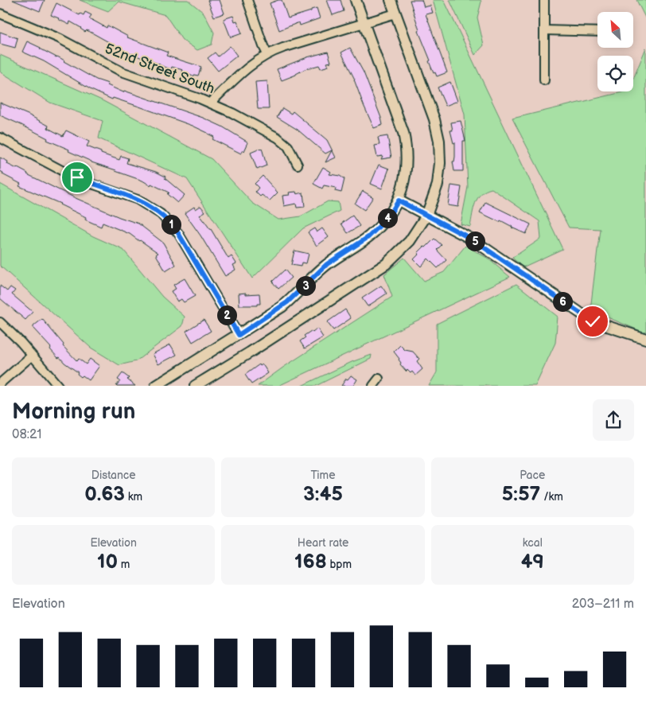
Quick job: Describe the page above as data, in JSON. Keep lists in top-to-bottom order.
{
  "streets": {
    "street": ["52nd Street South"]
  },
  "north": "top left",
  "page": {
    "pins": [
      "4",
      "1",
      "5",
      "3",
      "6",
      "2"
    ],
    "heading": ["Morning run", "08:21"],
    "stats": [
      ["Distance", "0.63 km"],
      ["Time", "3:45"],
      ["Pace", "5:57 /km"],
      ["Elevation", "10 m"],
      ["Heart rate", "168 bpm"],
      ["kcal", "49"]
    ],
    "chart": ["Elevation", "203–211 m"]
  }
}
